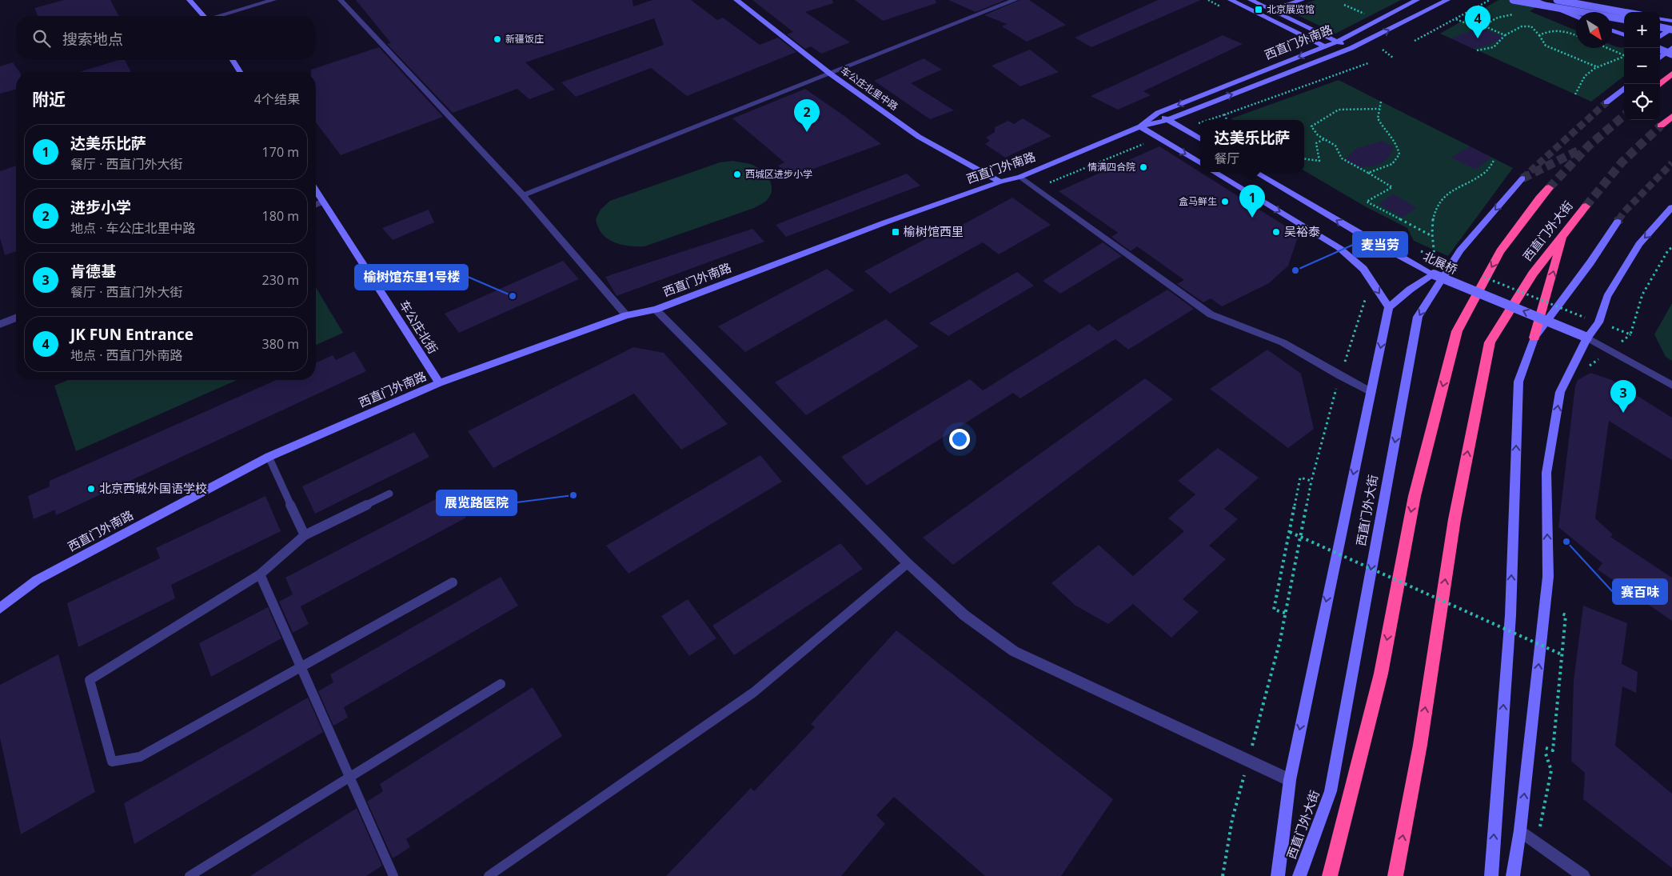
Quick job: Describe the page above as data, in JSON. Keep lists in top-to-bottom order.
{
  "streets": {
    "highway": ["西直门外大街"],
    "street": [
      "西直门外南路",
      "车公庄北里中路",
      "北展桥",
      "车公庄北街"
    ]
  },
  "crossings": [
    ["西直门外南路", "车公庄北里中路"],
    ["西直门外南路", "车公庄北街"]
  ],
  "places": {
    "transit": ["北京展览馆", "榆树馆西里"],
    "other": [
      "新疆饭庄",
      "情满四合院",
      "西城区进步小学",
      "盒马鲜生",
      "吴裕泰",
      "麦当劳",
      "榆树馆东里1号楼",
      "北京西城外国语学校",
      "展览路医院",
      "赛百味"
    ]
  },
  "north": "bottom right",
  "page": {
    "pins": [
      "4",
      "2",
      "1",
      "3"
    ],
    "map_buttons": ["+", "−"],
    "search": "搜索地点",
    "heading": ["附近", "4个结果"],
    "popup": ["达美乐比萨", "餐厅"],
    "list": [
      {
        "mark": "1",
        "name": "达美乐比萨",
        "note": "餐厅 · 西直门外大街",
        "value": "170 m"
      },
      {
        "mark": "2",
        "name": "进步小学",
        "note": "地点 · 车公庄北里中路",
        "value": "180 m"
      },
      {
        "mark": "3",
        "name": "肯德基",
        "note": "餐厅 · 西直门外大街",
        "value": "230 m"
      },
      {
        "mark": "4",
        "name": "JK FUN Entrance",
        "note": "地点 · 西直门外南路",
        "value": "380 m"
      }
    ]
  }
}
